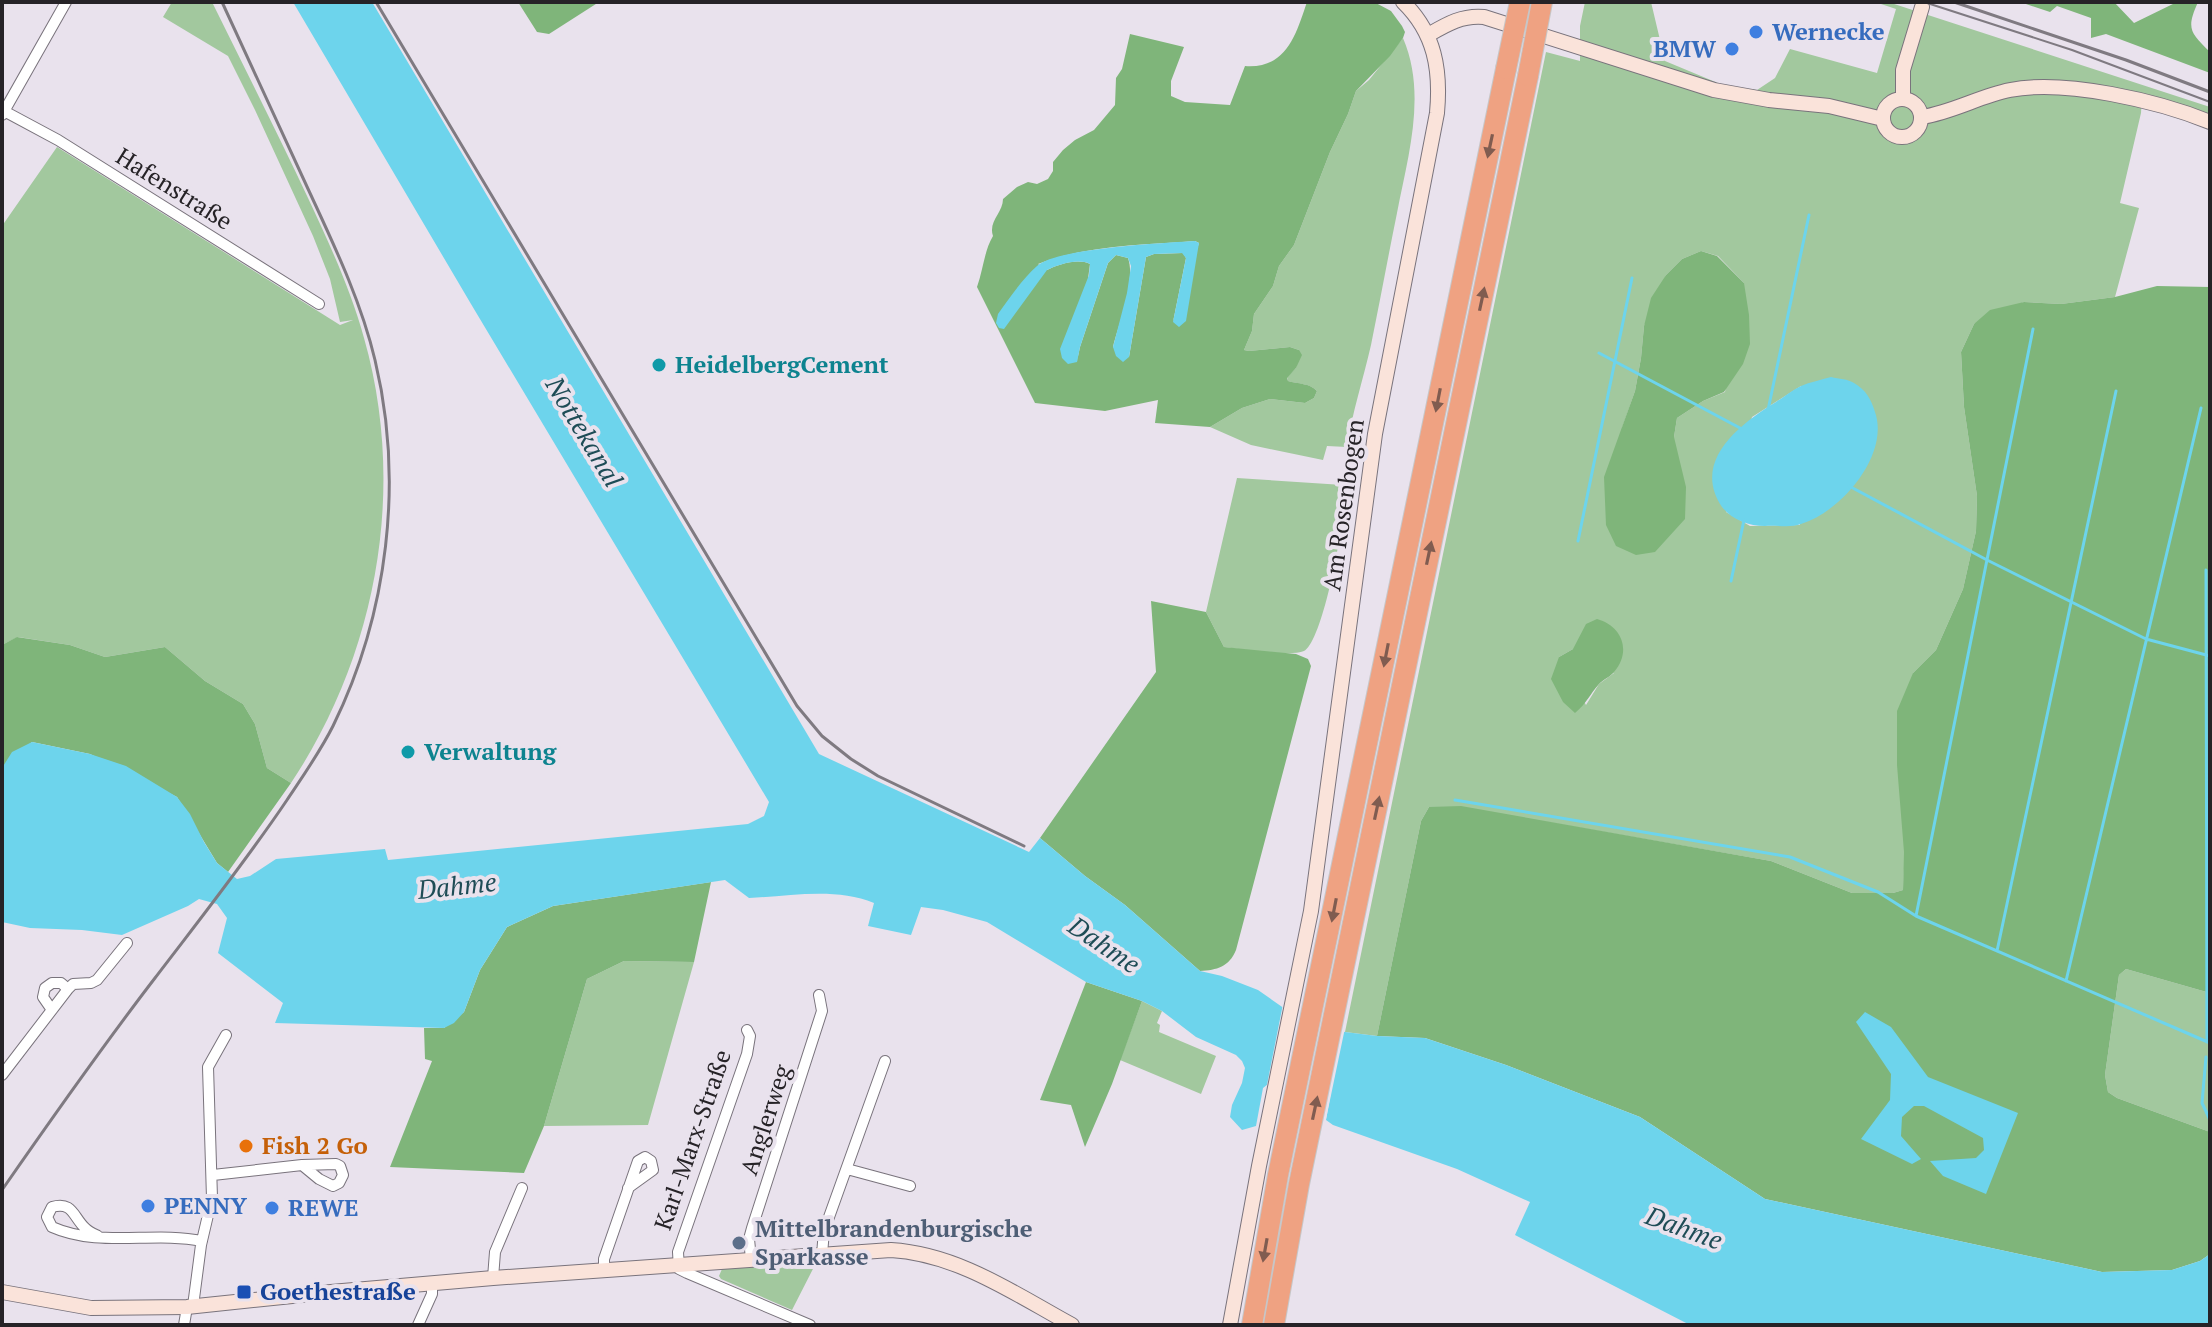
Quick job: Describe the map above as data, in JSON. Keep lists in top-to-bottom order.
{
  "streets": {
    "main road": ["Am Rosenbogen", "Karl-Marx-Straße"],
    "street": ["Hafenstraße", "Anglerweg"]
  },
  "crossings": [
    ["Anglerweg", "Karl-Marx-Straße"]
  ],
  "water": ["Nottekanal", "Dahme"],
  "places": {
    "other": [
      "Wernecke",
      "BMW",
      "HeidelbergCement",
      "Verwaltung",
      "Fish 2 Go",
      "PENNY",
      "REWE",
      "Mittelbrandenburgische Sparkasse"
    ],
    "transit": ["Goethestraße"]
  }
}
